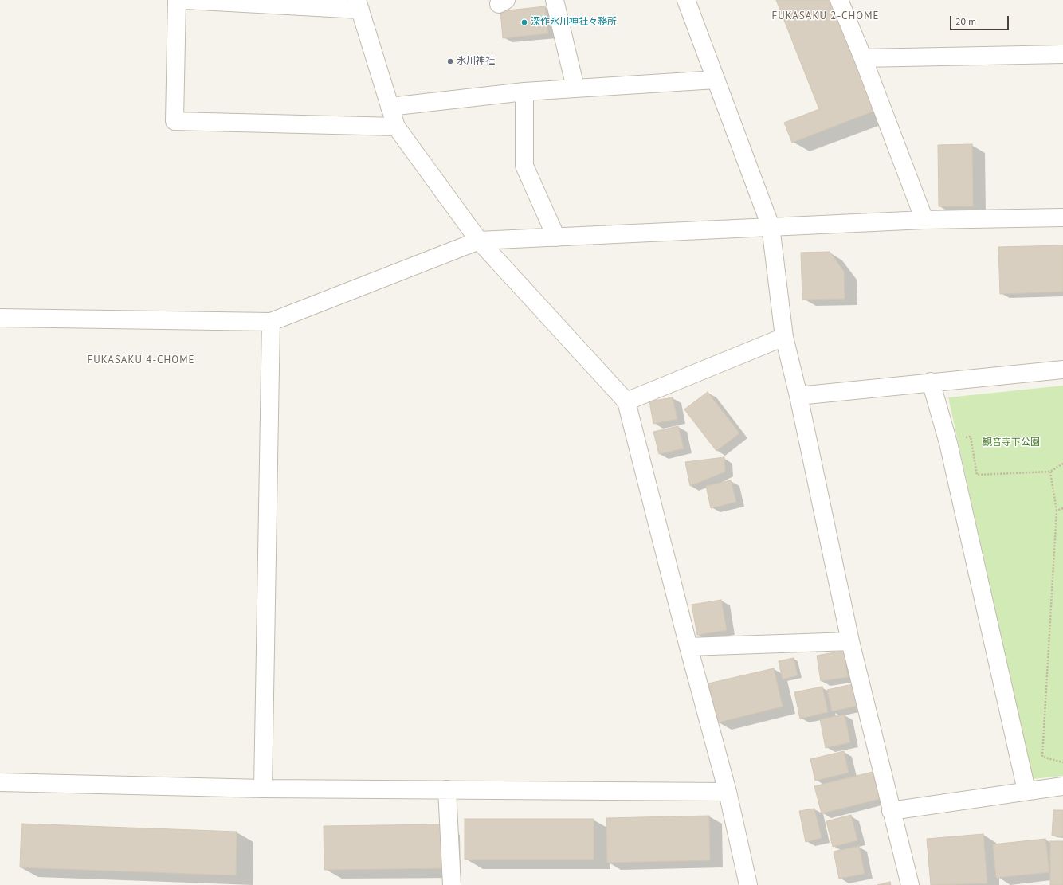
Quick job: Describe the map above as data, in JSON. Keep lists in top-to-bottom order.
{
  "districts": ["FUKASAKU 2-CHOME", "FUKASAKU 4-CHOME"],
  "parks": ["観音寺下公園"],
  "places": ["深作氷川神社々務所", "氷川神社"],
  "scale_bar": "20 m"
}
